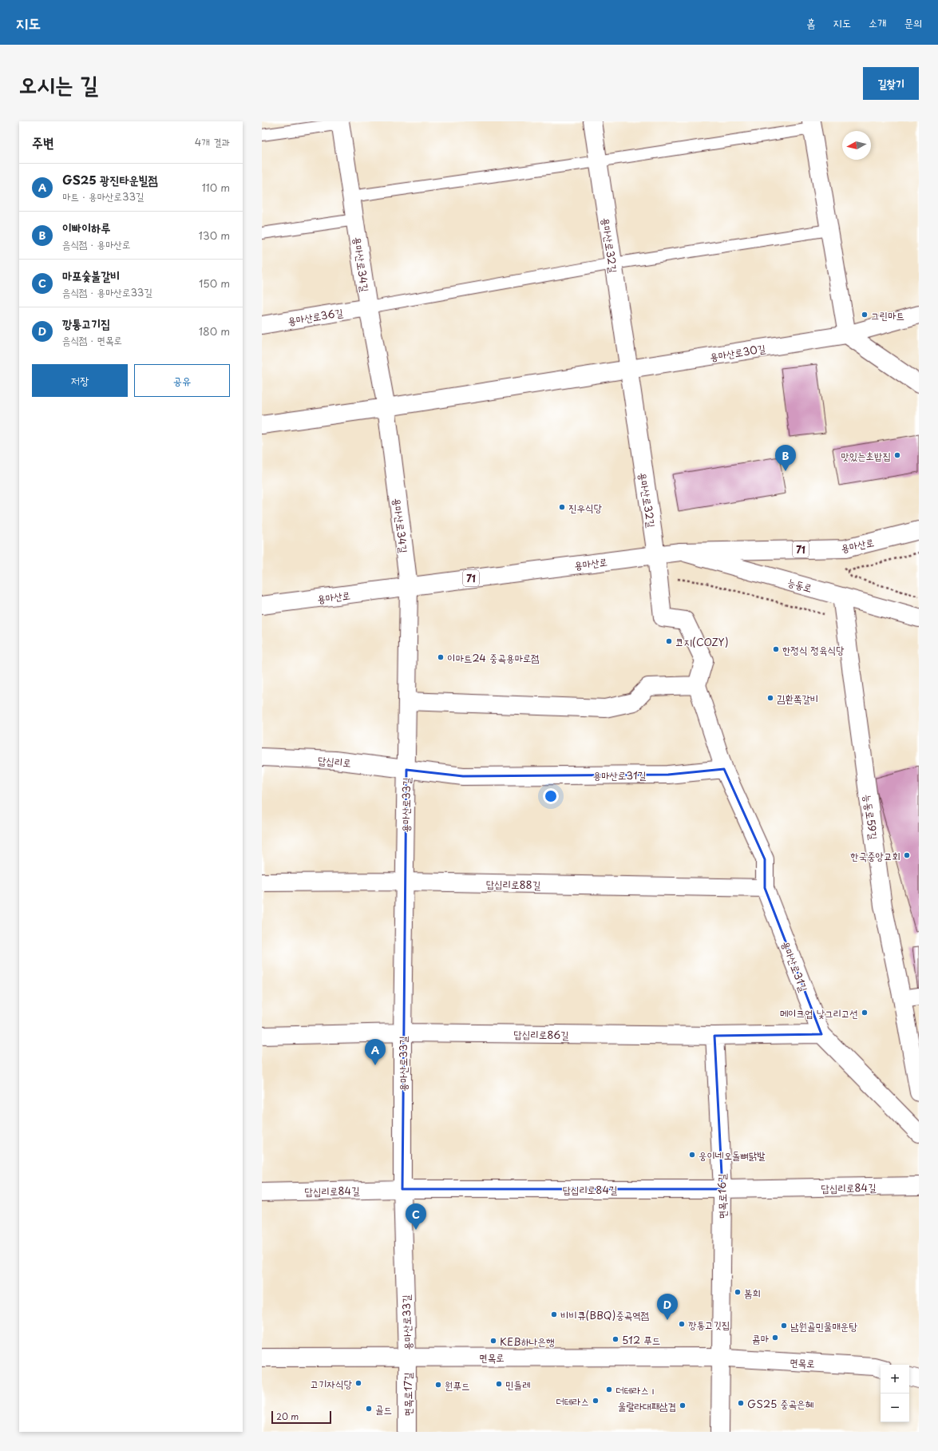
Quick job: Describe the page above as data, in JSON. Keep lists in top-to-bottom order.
{
  "streets": {
    "street": [
      "용마산로32길",
      "용마산로34길",
      "용마산로36길",
      "용마산로30길",
      "용마산로",
      "71",
      "능동로",
      "답십리로",
      "용마산로31길",
      "용마산로33길",
      "능동로59길",
      "답십리로88길",
      "답십리로86길",
      "답십리로84길",
      "면목로16길",
      "면목로",
      "면목로17길"
    ]
  },
  "crossings": [
    ["용마산로32길", "용마산로30길"],
    ["용마산로32길", "용마산로"],
    ["용마산로34길", "용마산로36길"],
    ["용마산로34길", "용마산로"],
    ["용마산로34길", "용마산로33길"],
    ["용마산로", "능동로"],
    ["용마산로", "용마산로33길"],
    ["능동로", "능동로59길"],
    ["답십리로", "용마산로33길"],
    ["용마산로31길", "용마산로33길"],
    ["용마산로31길", "답십리로88길"],
    ["용마산로31길", "답십리로86길"],
    ["용마산로33길", "답십리로88길"],
    ["용마산로33길", "답십리로86길"],
    ["용마산로33길", "답십리로84길"],
    ["용마산로33길", "면목로"],
    ["용마산로33길", "면목로17길"],
    ["답십리로86길", "면목로16길"],
    ["답십리로84길", "면목로16길"],
    ["면목로16길", "면목로"],
    ["면목로", "면목로17길"]
  ],
  "places": [
    "그린마트",
    "맛있는초밥집",
    "진우식당",
    "코지(COZY)",
    "한정식 정육식당",
    "이마트24 중곡용마로점",
    "김환쪽갈비",
    "한국중앙교회",
    "메이크업 낯그리고선",
    "웅이네오돌뼈닭발",
    "봄희",
    "비비큐(BBQ)중곡역점",
    "깡통고깃집",
    "남원골민물매운탕",
    "콤마",
    "512 푸드",
    "KEB하나은행",
    "고기자식당",
    "민들레",
    "원푸드",
    "더테라스Ⅰ",
    "더테라스",
    "GS25 중곡은혜",
    "울랄라대패삼겹",
    "골드"
  ],
  "scale_bar": "20 m",
  "north": "left",
  "page": {
    "header": "지도",
    "nav": [
      "홈",
      "지도",
      "소개",
      "문의"
    ],
    "title": "오시는 길",
    "buttons": [
      "길찾기",
      ["저장", "공유"]
    ],
    "heading": ["주변", "4개 결과"],
    "list": [
      {
        "mark": "A",
        "name": "GS25 광진타운빌점",
        "note": "마트 · 용마산로33길",
        "value": "110 m"
      },
      {
        "mark": "B",
        "name": "이빠이하루",
        "note": "음식점 · 용마산로",
        "value": "130 m"
      },
      {
        "mark": "C",
        "name": "마포숯불갈비",
        "note": "음식점 · 용마산로33길",
        "value": "150 m"
      },
      {
        "mark": "D",
        "name": "깡통고기집",
        "note": "음식점 · 면목로",
        "value": "180 m"
      }
    ],
    "pins": [
      "B",
      "A",
      "C",
      "D"
    ],
    "map_buttons": ["+", "−"],
    "scale": "20 m"
  }
}
